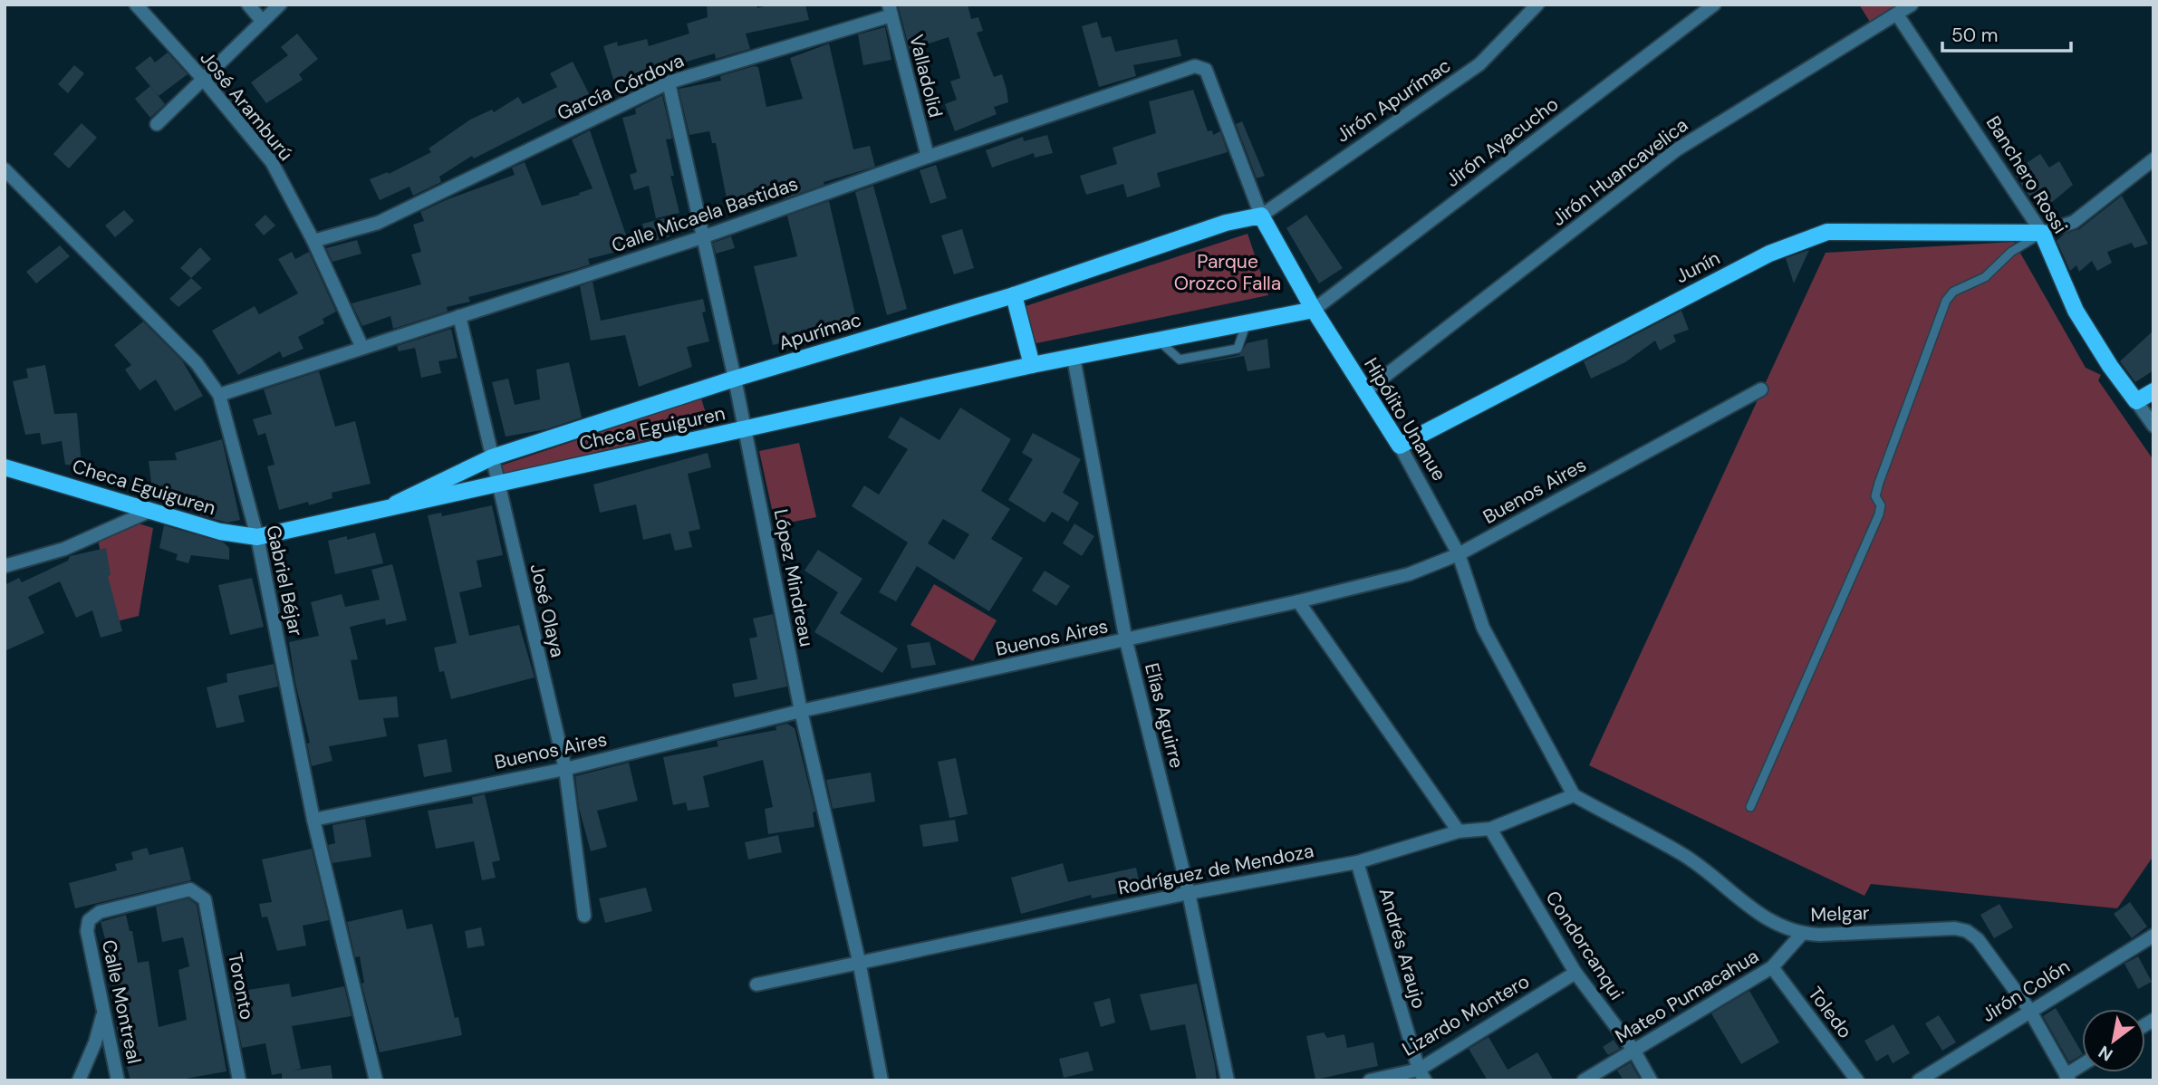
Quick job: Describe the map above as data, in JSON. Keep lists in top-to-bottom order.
{
  "streets": {
    "main road": [
      "Banchero Rossi",
      "Junín",
      "Apurímac",
      "Hipólito Unanue",
      "Checa Eguiguren"
    ],
    "street": [
      "Valladolid",
      "García Córdova",
      "Jirón Apurímac",
      "José Aramburú",
      "Jirón Ayacucho",
      "Jirón Huancavelica",
      "Calle Micaela Bastidas",
      "Buenos Aires",
      "López Mindreau",
      "Gabriel Béjar",
      "José Olaya",
      "Elías Aguirre",
      "Rodríguez de Mendoza",
      "Melgar",
      "Condorcanqui",
      "Andrés Araujo",
      "Toronto",
      "Jirón Colón",
      "Mateo Pumacahua",
      "Calle Montreal",
      "Toledo",
      "Lizardo Montero"
    ]
  },
  "crossings": [
    ["Valladolid", "García Córdova"],
    ["Valladolid", "Calle Micaela Bastidas"],
    ["García Córdova", "José Aramburú"],
    ["García Córdova", "López Mindreau"],
    ["Jirón Apurímac", "Apurímac"],
    ["Jirón Apurímac", "Hipólito Unanue"],
    ["José Aramburú", "Calle Micaela Bastidas"],
    ["Jirón Ayacucho", "Hipólito Unanue"],
    ["Jirón Ayacucho", "Checa Eguiguren"],
    ["Jirón Huancavelica", "Banchero Rossi"],
    ["Jirón Huancavelica", "Hipólito Unanue"],
    ["Banchero Rossi", "Junín"],
    ["Calle Micaela Bastidas", "Hipólito Unanue"],
    ["Calle Micaela Bastidas", "López Mindreau"],
    ["Calle Micaela Bastidas", "Gabriel Béjar"],
    ["Calle Micaela Bastidas", "José Olaya"],
    ["Junín", "Hipólito Unanue"],
    ["Apurímac", "Hipólito Unanue"],
    ["Apurímac", "Checa Eguiguren"],
    ["Apurímac", "López Mindreau"],
    ["Apurímac", "José Olaya"],
    ["Hipólito Unanue", "Checa Eguiguren"],
    ["Hipólito Unanue", "Buenos Aires"],
    ["Hipólito Unanue", "Rodríguez de Mendoza"],
    ["Hipólito Unanue", "Melgar"],
    ["Checa Eguiguren", "López Mindreau"],
    ["Checa Eguiguren", "Gabriel Béjar"],
    ["Checa Eguiguren", "José Olaya"],
    ["Checa Eguiguren", "Elías Aguirre"],
    ["Buenos Aires", "López Mindreau"],
    ["Buenos Aires", "Gabriel Béjar"],
    ["Buenos Aires", "José Olaya"],
    ["Buenos Aires", "Elías Aguirre"],
    ["López Mindreau", "Rodríguez de Mendoza"],
    ["Elías Aguirre", "Rodríguez de Mendoza"],
    ["Rodríguez de Mendoza", "Melgar"],
    ["Rodríguez de Mendoza", "Condorcanqui"],
    ["Rodríguez de Mendoza", "Andrés Araujo"],
    ["Melgar", "Jirón Colón"],
    ["Melgar", "Mateo Pumacahua"],
    ["Condorcanqui", "Mateo Pumacahua"],
    ["Condorcanqui", "Lizardo Montero"],
    ["Andrés Araujo", "Lizardo Montero"],
    ["Toronto", "Calle Montreal"],
    ["Mateo Pumacahua", "Toledo"]
  ],
  "parks": ["Parque Orozco Falla"],
  "scale_bar": "50 m",
  "north": "bottom left"
}
